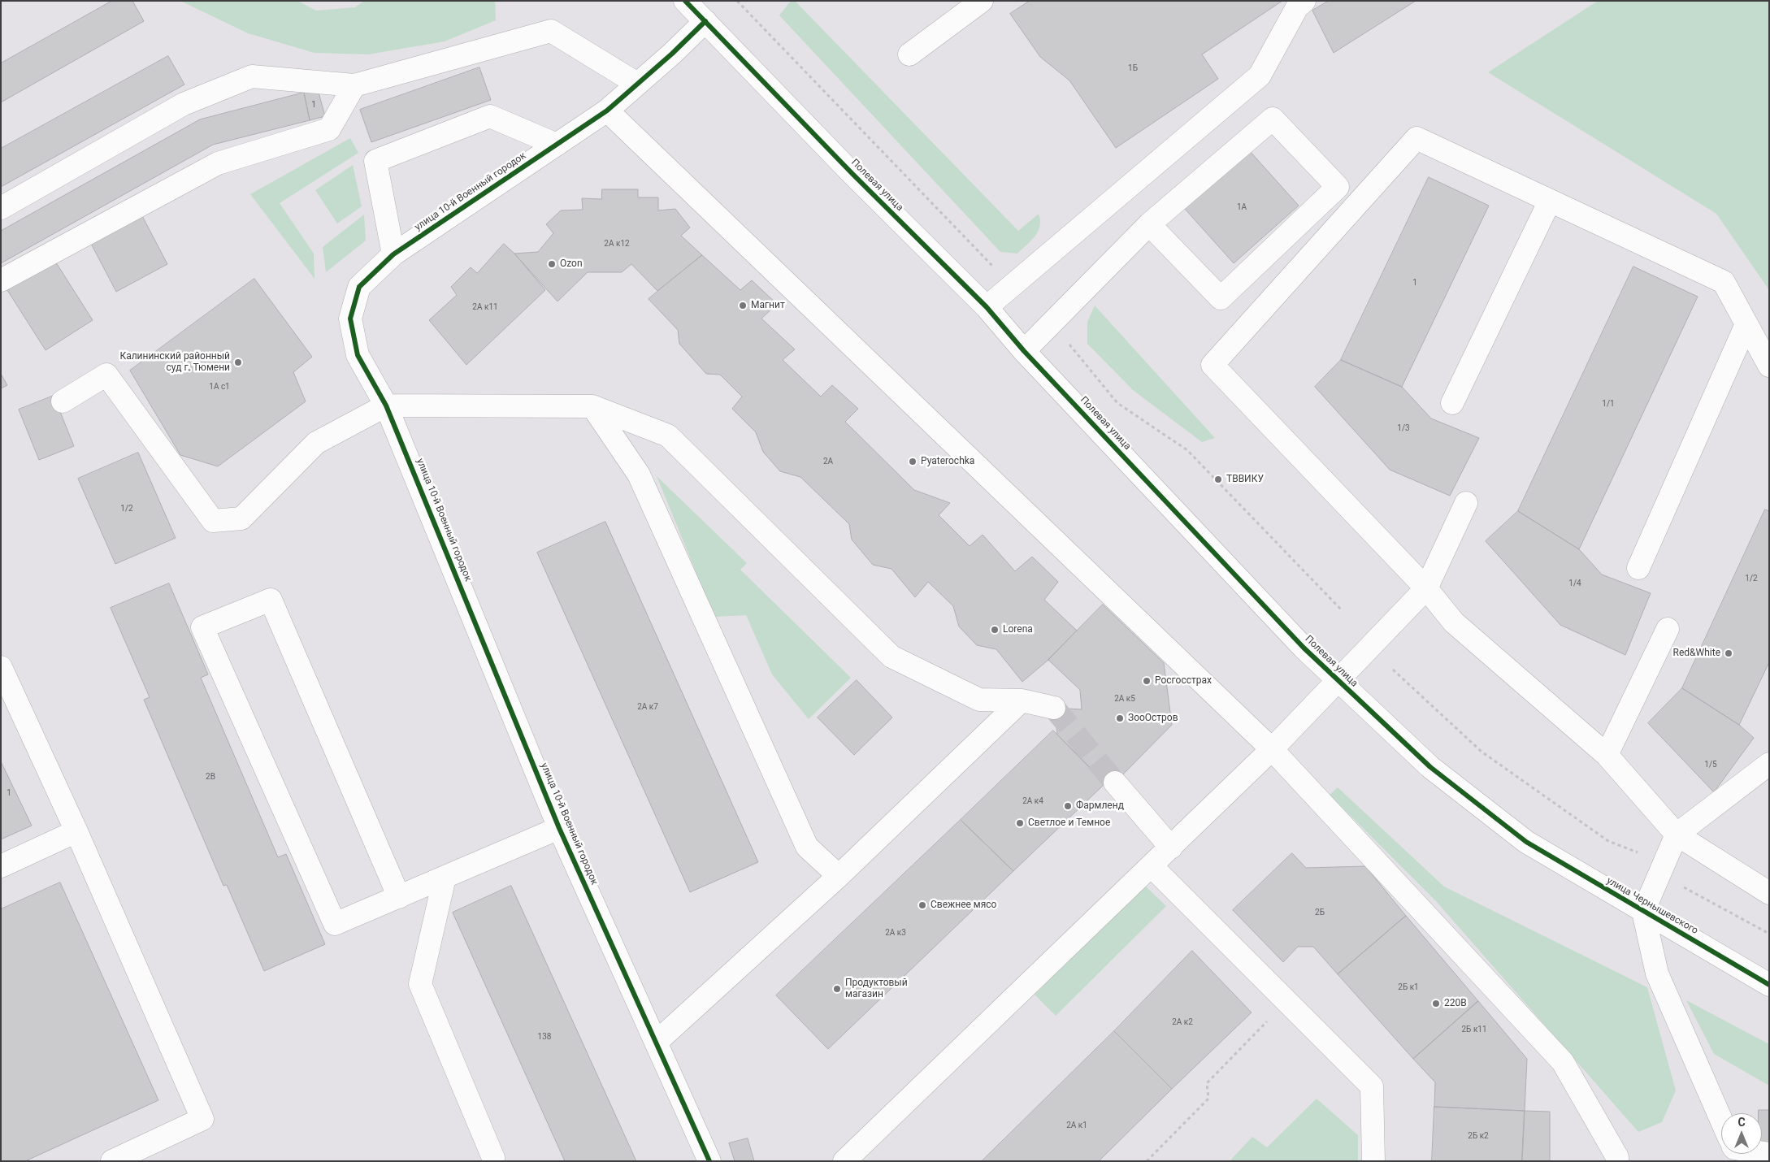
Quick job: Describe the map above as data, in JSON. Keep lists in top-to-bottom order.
{
  "streets": {
    "street": ["Полевая улица", "улица 10-й Военный городок", "улица Чернышевского"]
  },
  "crossings": [
    ["Полевая улица", "улица 10-й Военный городок"],
    ["Полевая улица", "улица Чернышевского"]
  ],
  "places": [
    "Ozon",
    "Магнит",
    "Калининский районный суд г. Тюмени",
    "Pyaterochka",
    "ТВВИКУ",
    "Lorena",
    "Red&White",
    "Росгосстрах",
    "ЗооОстров",
    "Фармленд",
    "Светлое и Темное",
    "Свежнее мясо",
    "Продуктовый магазин",
    "220В"
  ],
  "house_numbers": [
    "1Б",
    "1",
    "1А",
    "2А к12",
    "1",
    "2А к11",
    "1А с1",
    "1/1",
    "1/3",
    "2А",
    "1/2",
    "1/2",
    "1/4",
    "2А к5",
    "2А к7",
    "1/5",
    "2В",
    "1",
    "2А к4",
    "2Б",
    "2А к3",
    "2Б к1",
    "2А к2",
    "2Б к11",
    "138",
    "2А к1",
    "2Б к2"
  ],
  "north": "top"
}
